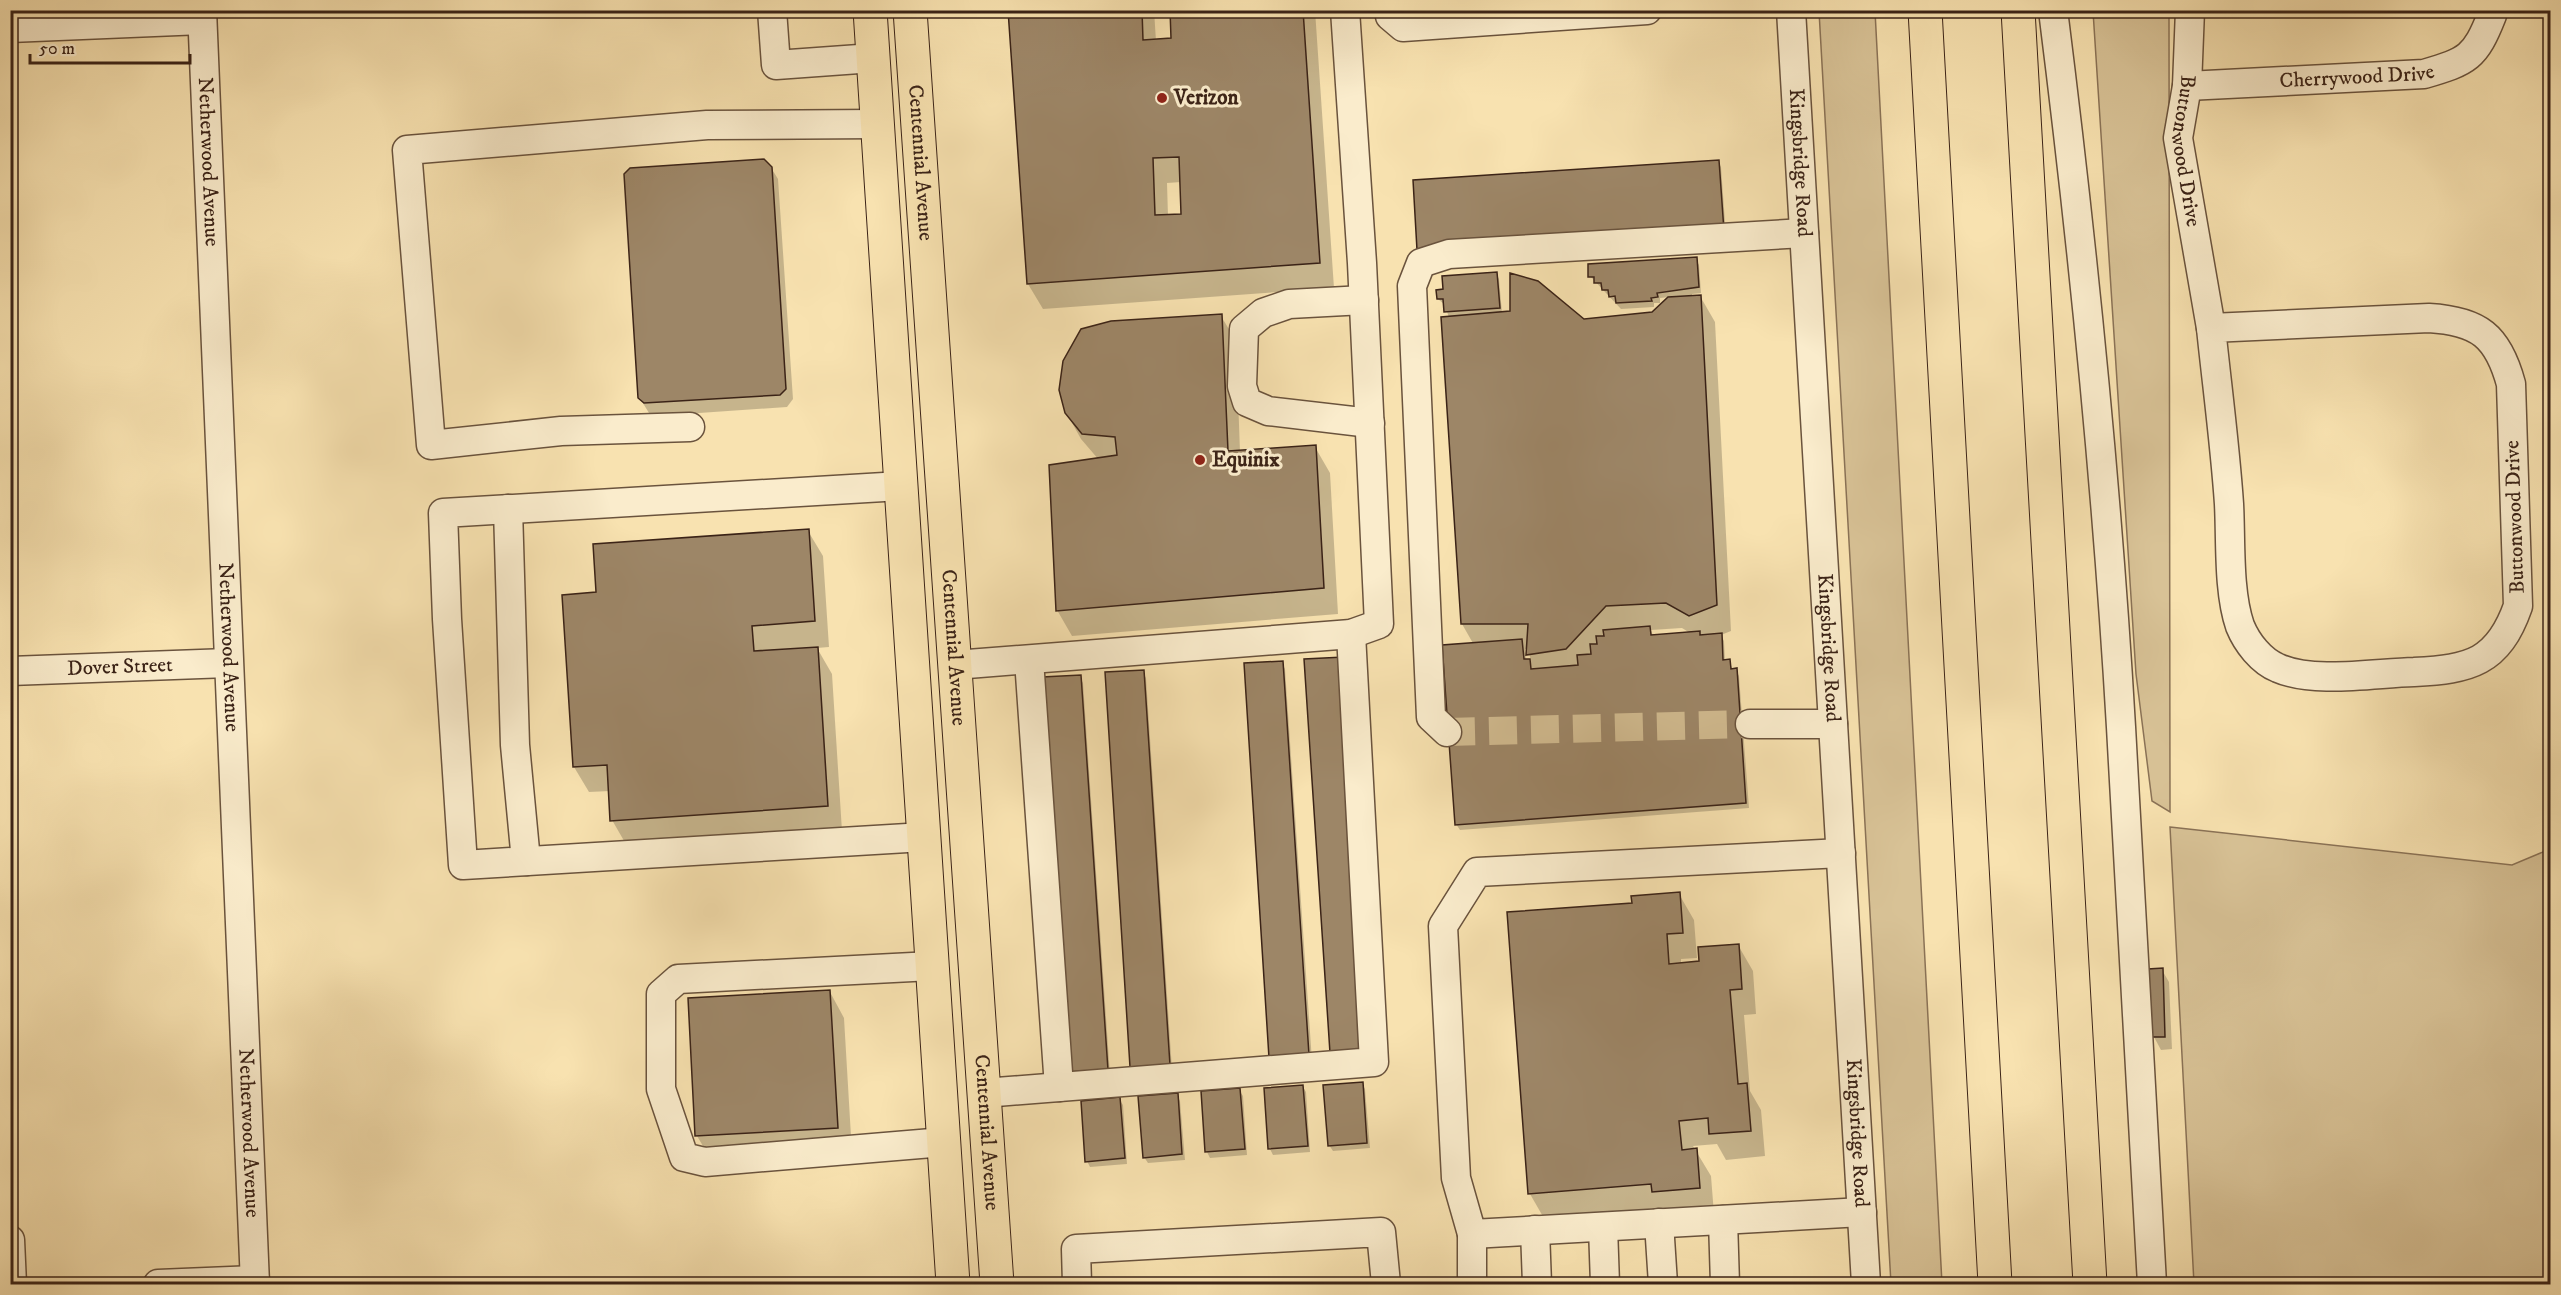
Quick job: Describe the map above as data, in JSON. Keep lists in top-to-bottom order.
{
  "streets": {
    "main road": ["Centennial Avenue"],
    "street": [
      "Cherrywood Drive",
      "Buttonwood Drive",
      "Netherwood Avenue",
      "Kingsbridge Road",
      "Dover Street"
    ]
  },
  "crossings": [
    ["Cherrywood Drive", "Buttonwood Drive"],
    ["Netherwood Avenue", "Dover Street"]
  ],
  "places": ["Verizon", "Equinix"],
  "scale_bar": "50 m"
}
